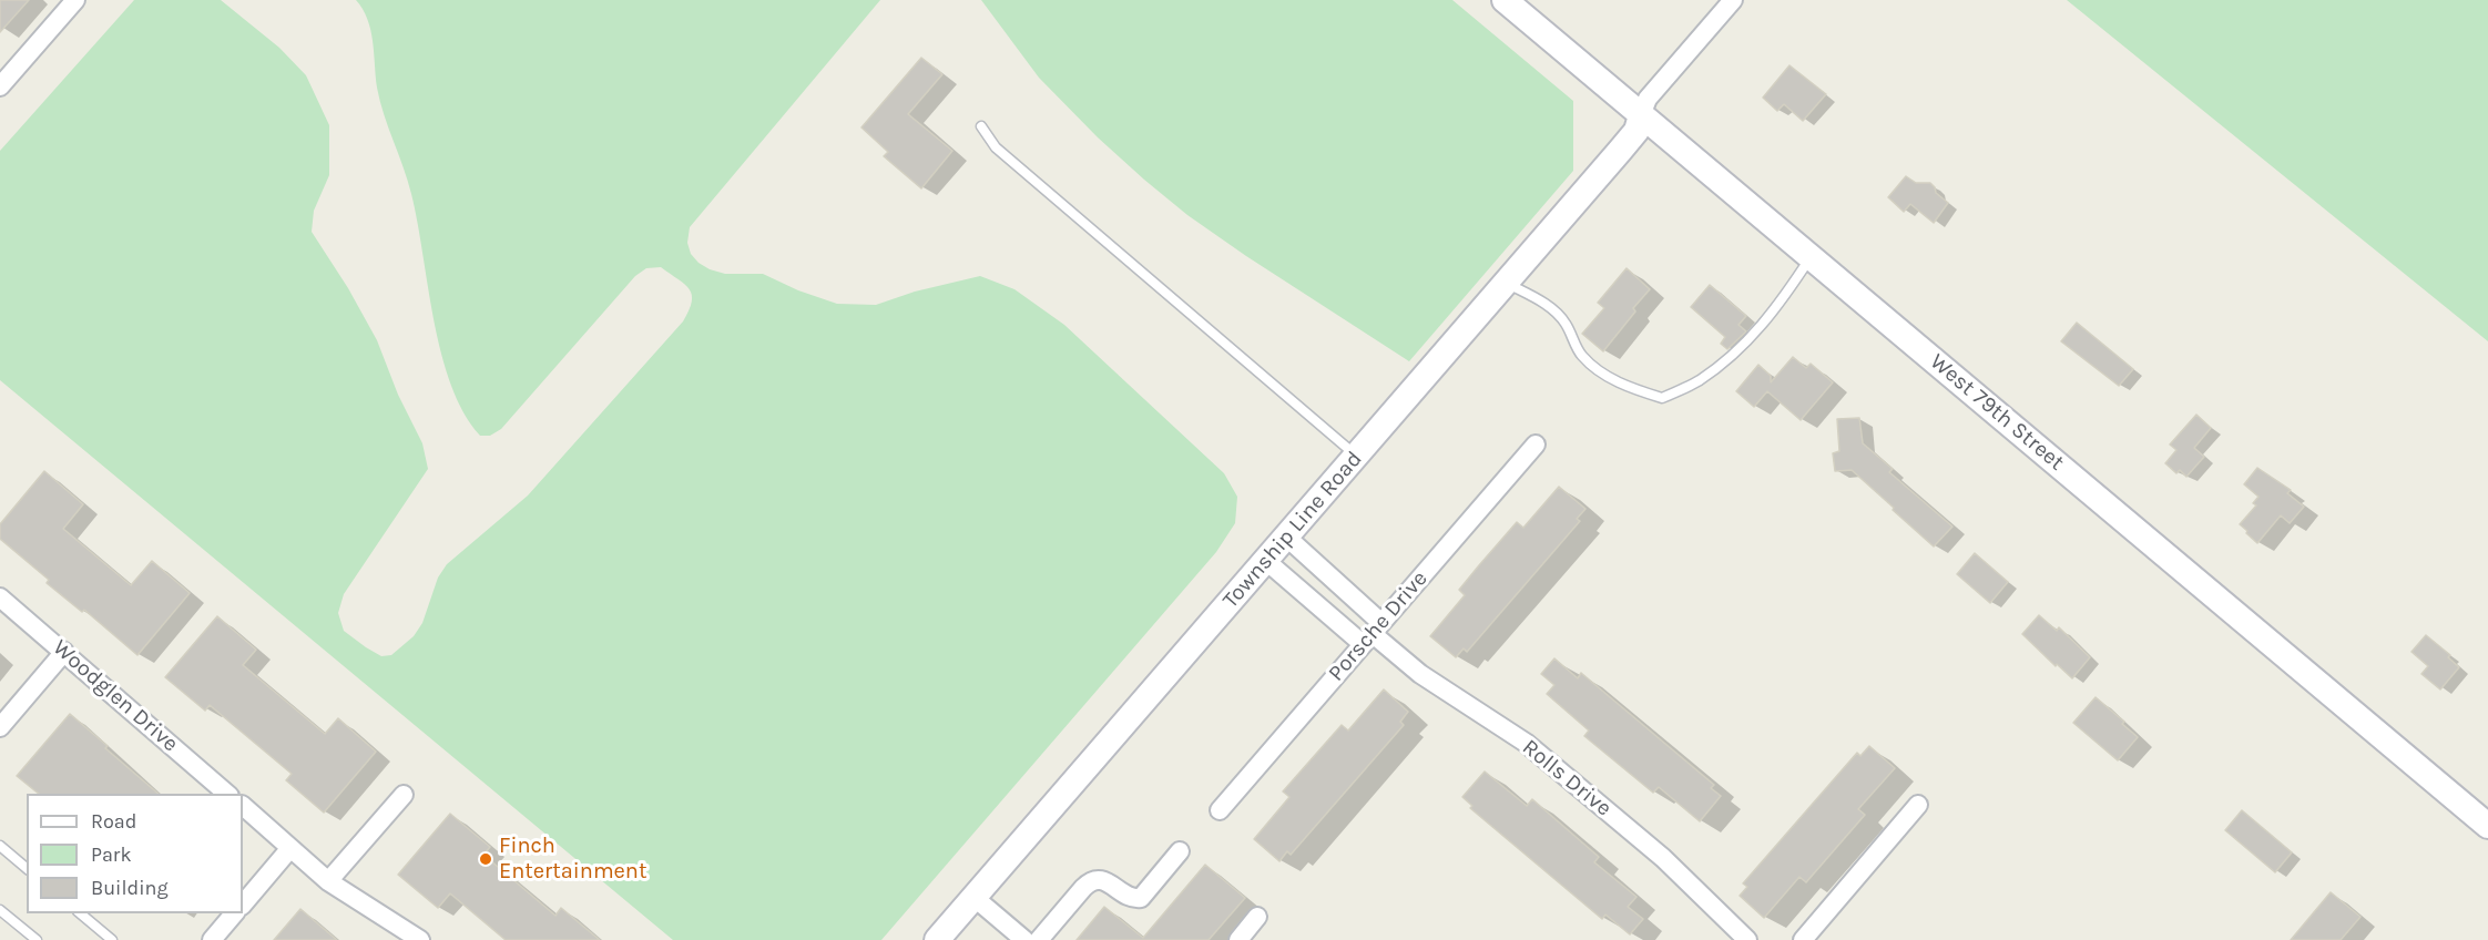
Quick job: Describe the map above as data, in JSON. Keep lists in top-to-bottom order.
{
  "streets": {
    "main road": ["West 79th Street", "Township Line Road"],
    "street": ["Porsche Drive", "Woodglen Drive", "Rolls Drive"]
  },
  "crossings": [
    ["West 79th Street", "Township Line Road"],
    ["Township Line Road", "Rolls Drive"],
    ["Porsche Drive", "Rolls Drive"]
  ],
  "places": ["Finch Entertainment"],
  "legend": ["Road", "Park", "Building"]
}
